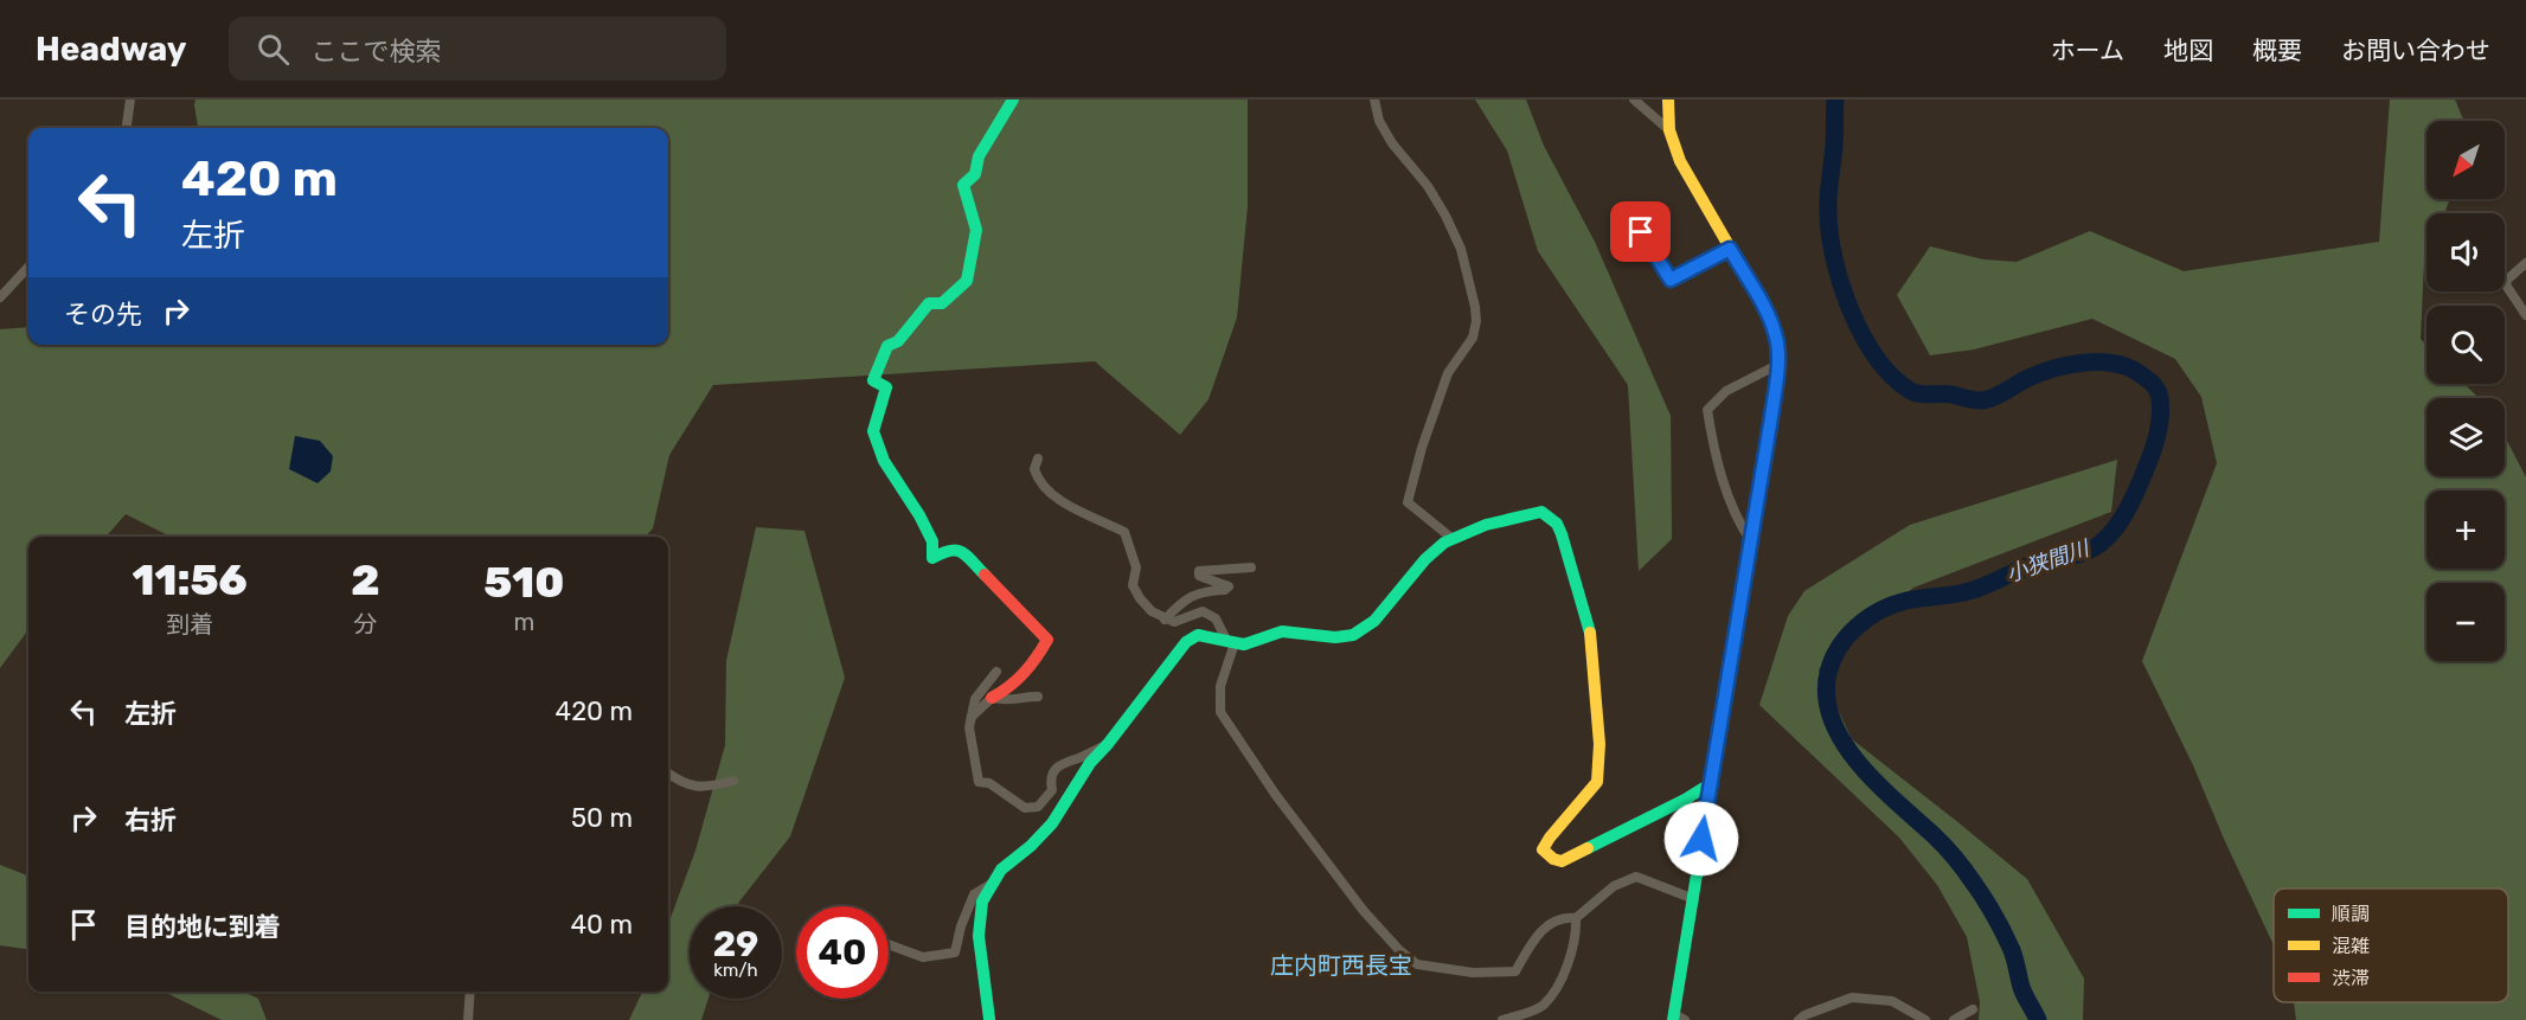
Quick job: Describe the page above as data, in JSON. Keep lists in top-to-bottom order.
{
  "districts": ["庄内町西長宝"],
  "water": ["小狭間川"],
  "legend": ["順調", "混雑", "渋滞"],
  "north": "bottom left",
  "page": {
    "header": "Headway",
    "search": "ここで検索",
    "nav": [
      "ホーム",
      "地図",
      "概要",
      "お問い合わせ"
    ],
    "map_buttons": ["+", "−"],
    "turn": ["420 m", "左折"],
    "then": "その先",
    "eta": [
      "11:56",
      "到着",
      "2",
      "分",
      "510",
      "m"
    ],
    "list": [
      {
        "name": "左折",
        "value": "420 m"
      },
      {
        "name": "右折",
        "value": "50 m"
      },
      {
        "name": "目的地に到着",
        "value": "40 m"
      }
    ],
    "speed": "29 km/h",
    "limit": "40"
  }
}
